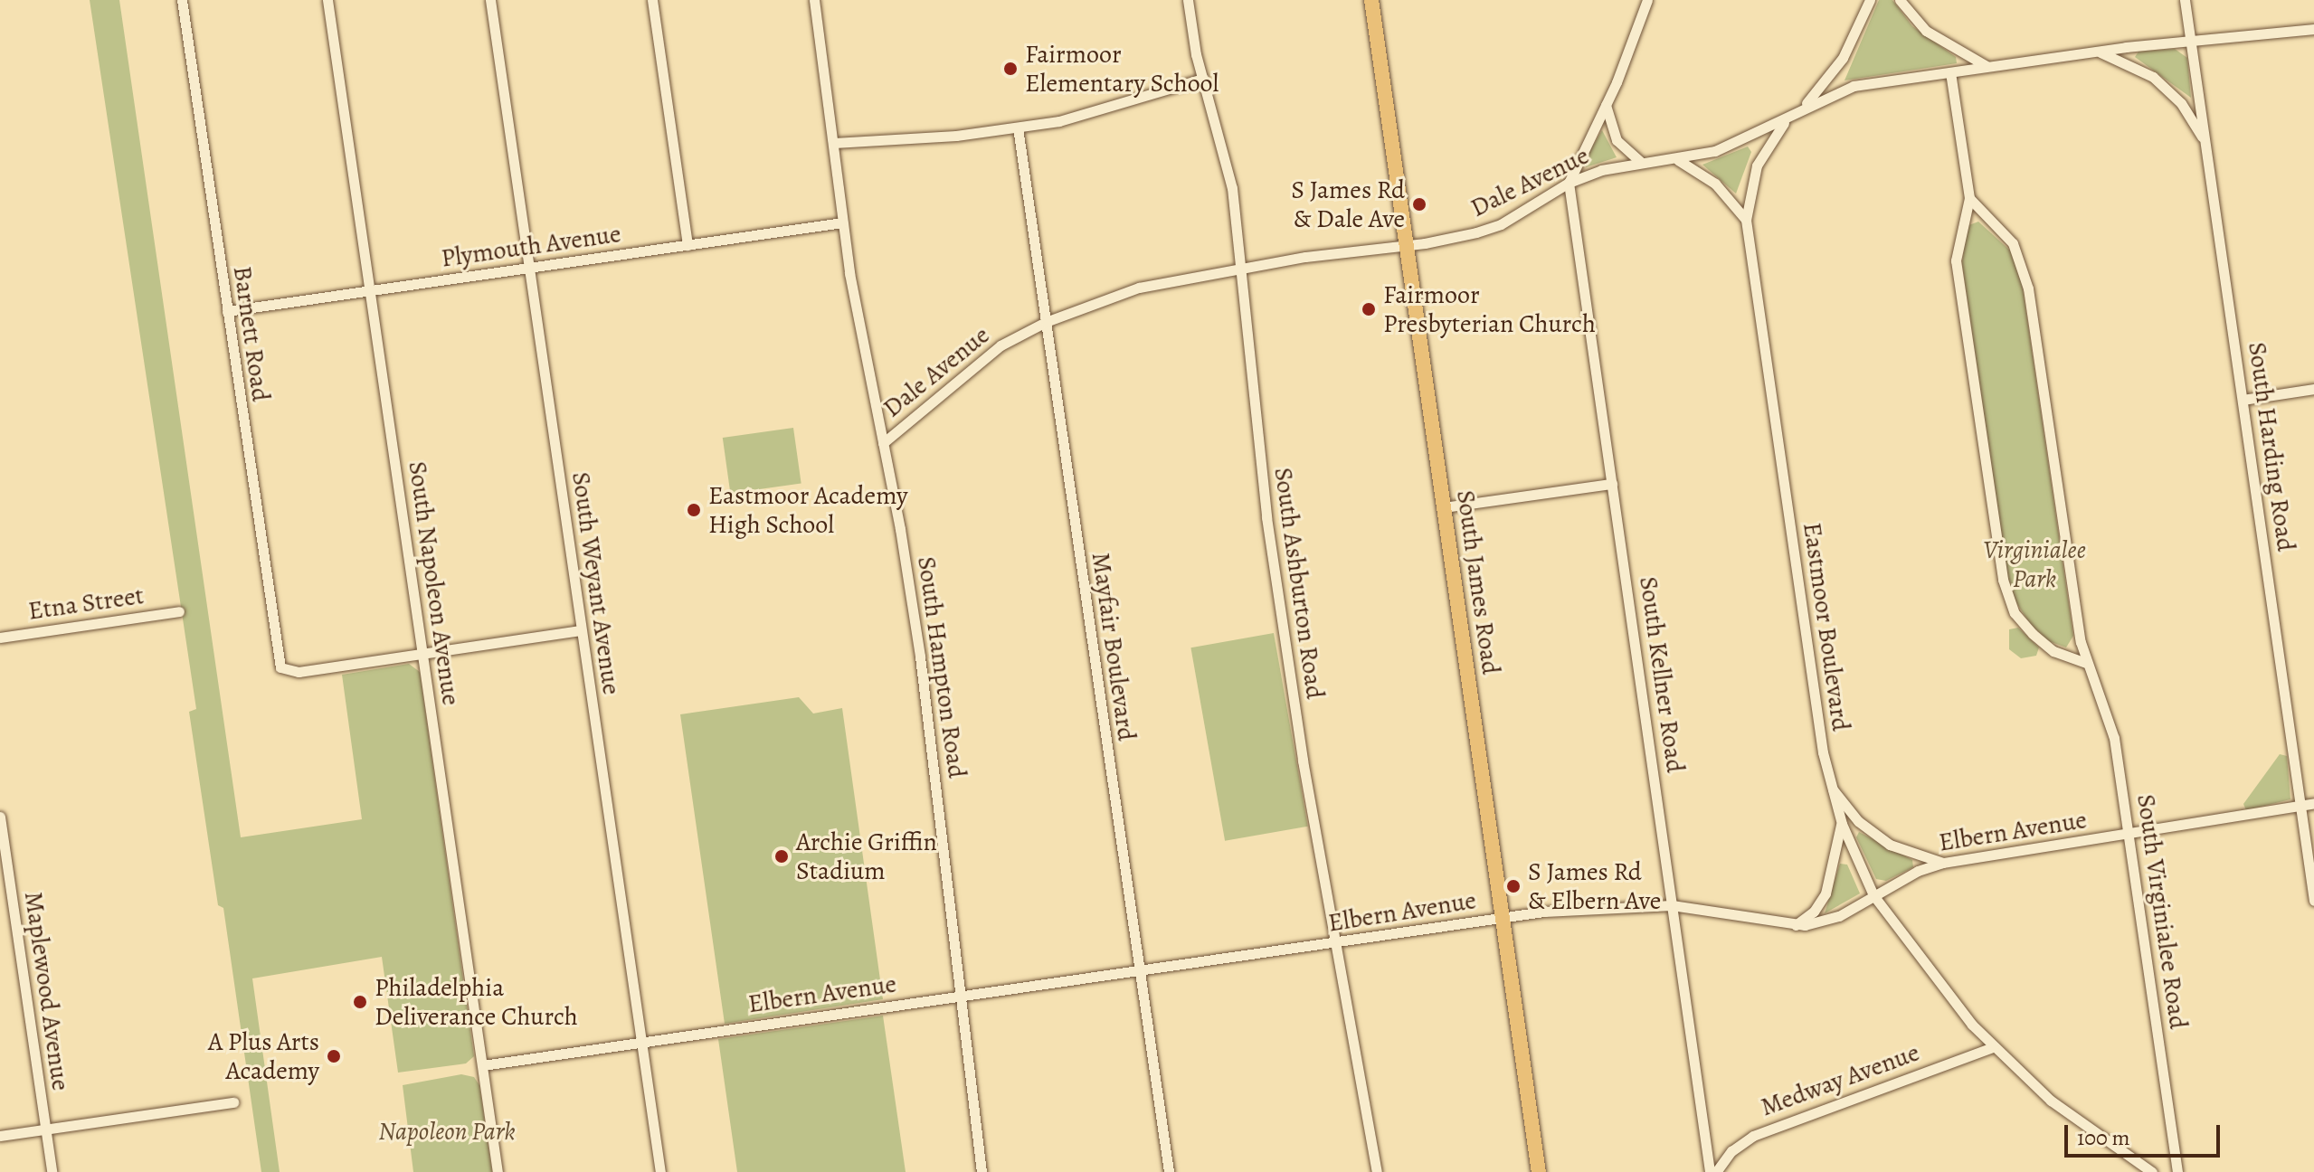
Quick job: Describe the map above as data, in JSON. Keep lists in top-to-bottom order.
{
  "streets": {
    "main road": ["South James Road"],
    "street": [
      "Dale Avenue",
      "Plymouth Avenue",
      "Barnett Road",
      "South Harding Road",
      "South Napoleon Avenue",
      "South Weyant Avenue",
      "South Ashburton Road",
      "Etna Street",
      "Eastmoor Boulevard",
      "Mayfair Boulevard",
      "South Hampton Road",
      "South Kellner Road",
      "Elbern Avenue",
      "South Virginialee Road",
      "Maplewood Avenue",
      "Medway Avenue"
    ]
  },
  "crossings": [
    ["Dale Avenue", "South Harding Road"],
    ["Dale Avenue", "South James Road"],
    ["Dale Avenue", "South Ashburton Road"],
    ["Dale Avenue", "Eastmoor Boulevard"],
    ["Dale Avenue", "Mayfair Boulevard"],
    ["Dale Avenue", "South Hampton Road"],
    ["Dale Avenue", "South Kellner Road"],
    ["Plymouth Avenue", "Barnett Road"],
    ["Plymouth Avenue", "South Napoleon Avenue"],
    ["Plymouth Avenue", "South Weyant Avenue"],
    ["Plymouth Avenue", "South Hampton Road"],
    ["Barnett Road", "South Napoleon Avenue"],
    ["South Harding Road", "Elbern Avenue"],
    ["South James Road", "Elbern Avenue"],
    ["South Napoleon Avenue", "Elbern Avenue"],
    ["South Weyant Avenue", "Elbern Avenue"],
    ["South Ashburton Road", "Elbern Avenue"],
    ["Eastmoor Boulevard", "Elbern Avenue"],
    ["Eastmoor Boulevard", "Medway Avenue"],
    ["Mayfair Boulevard", "Elbern Avenue"],
    ["South Hampton Road", "Elbern Avenue"],
    ["South Kellner Road", "Elbern Avenue"],
    ["Elbern Avenue", "South Virginialee Road"]
  ],
  "parks": ["Virginialee Park", "Napoleon Park"],
  "places": [
    "Fairmoor Elementary School",
    "S James Rd & Dale Ave",
    "Fairmoor Presbyterian Church",
    "Eastmoor Academy High School",
    "Archie Griffin Stadium",
    "S James Rd & Elbern Ave",
    "Philadelphia Deliverance Church",
    "A Plus Arts Academy"
  ],
  "scale_bar": "100 m"
}
